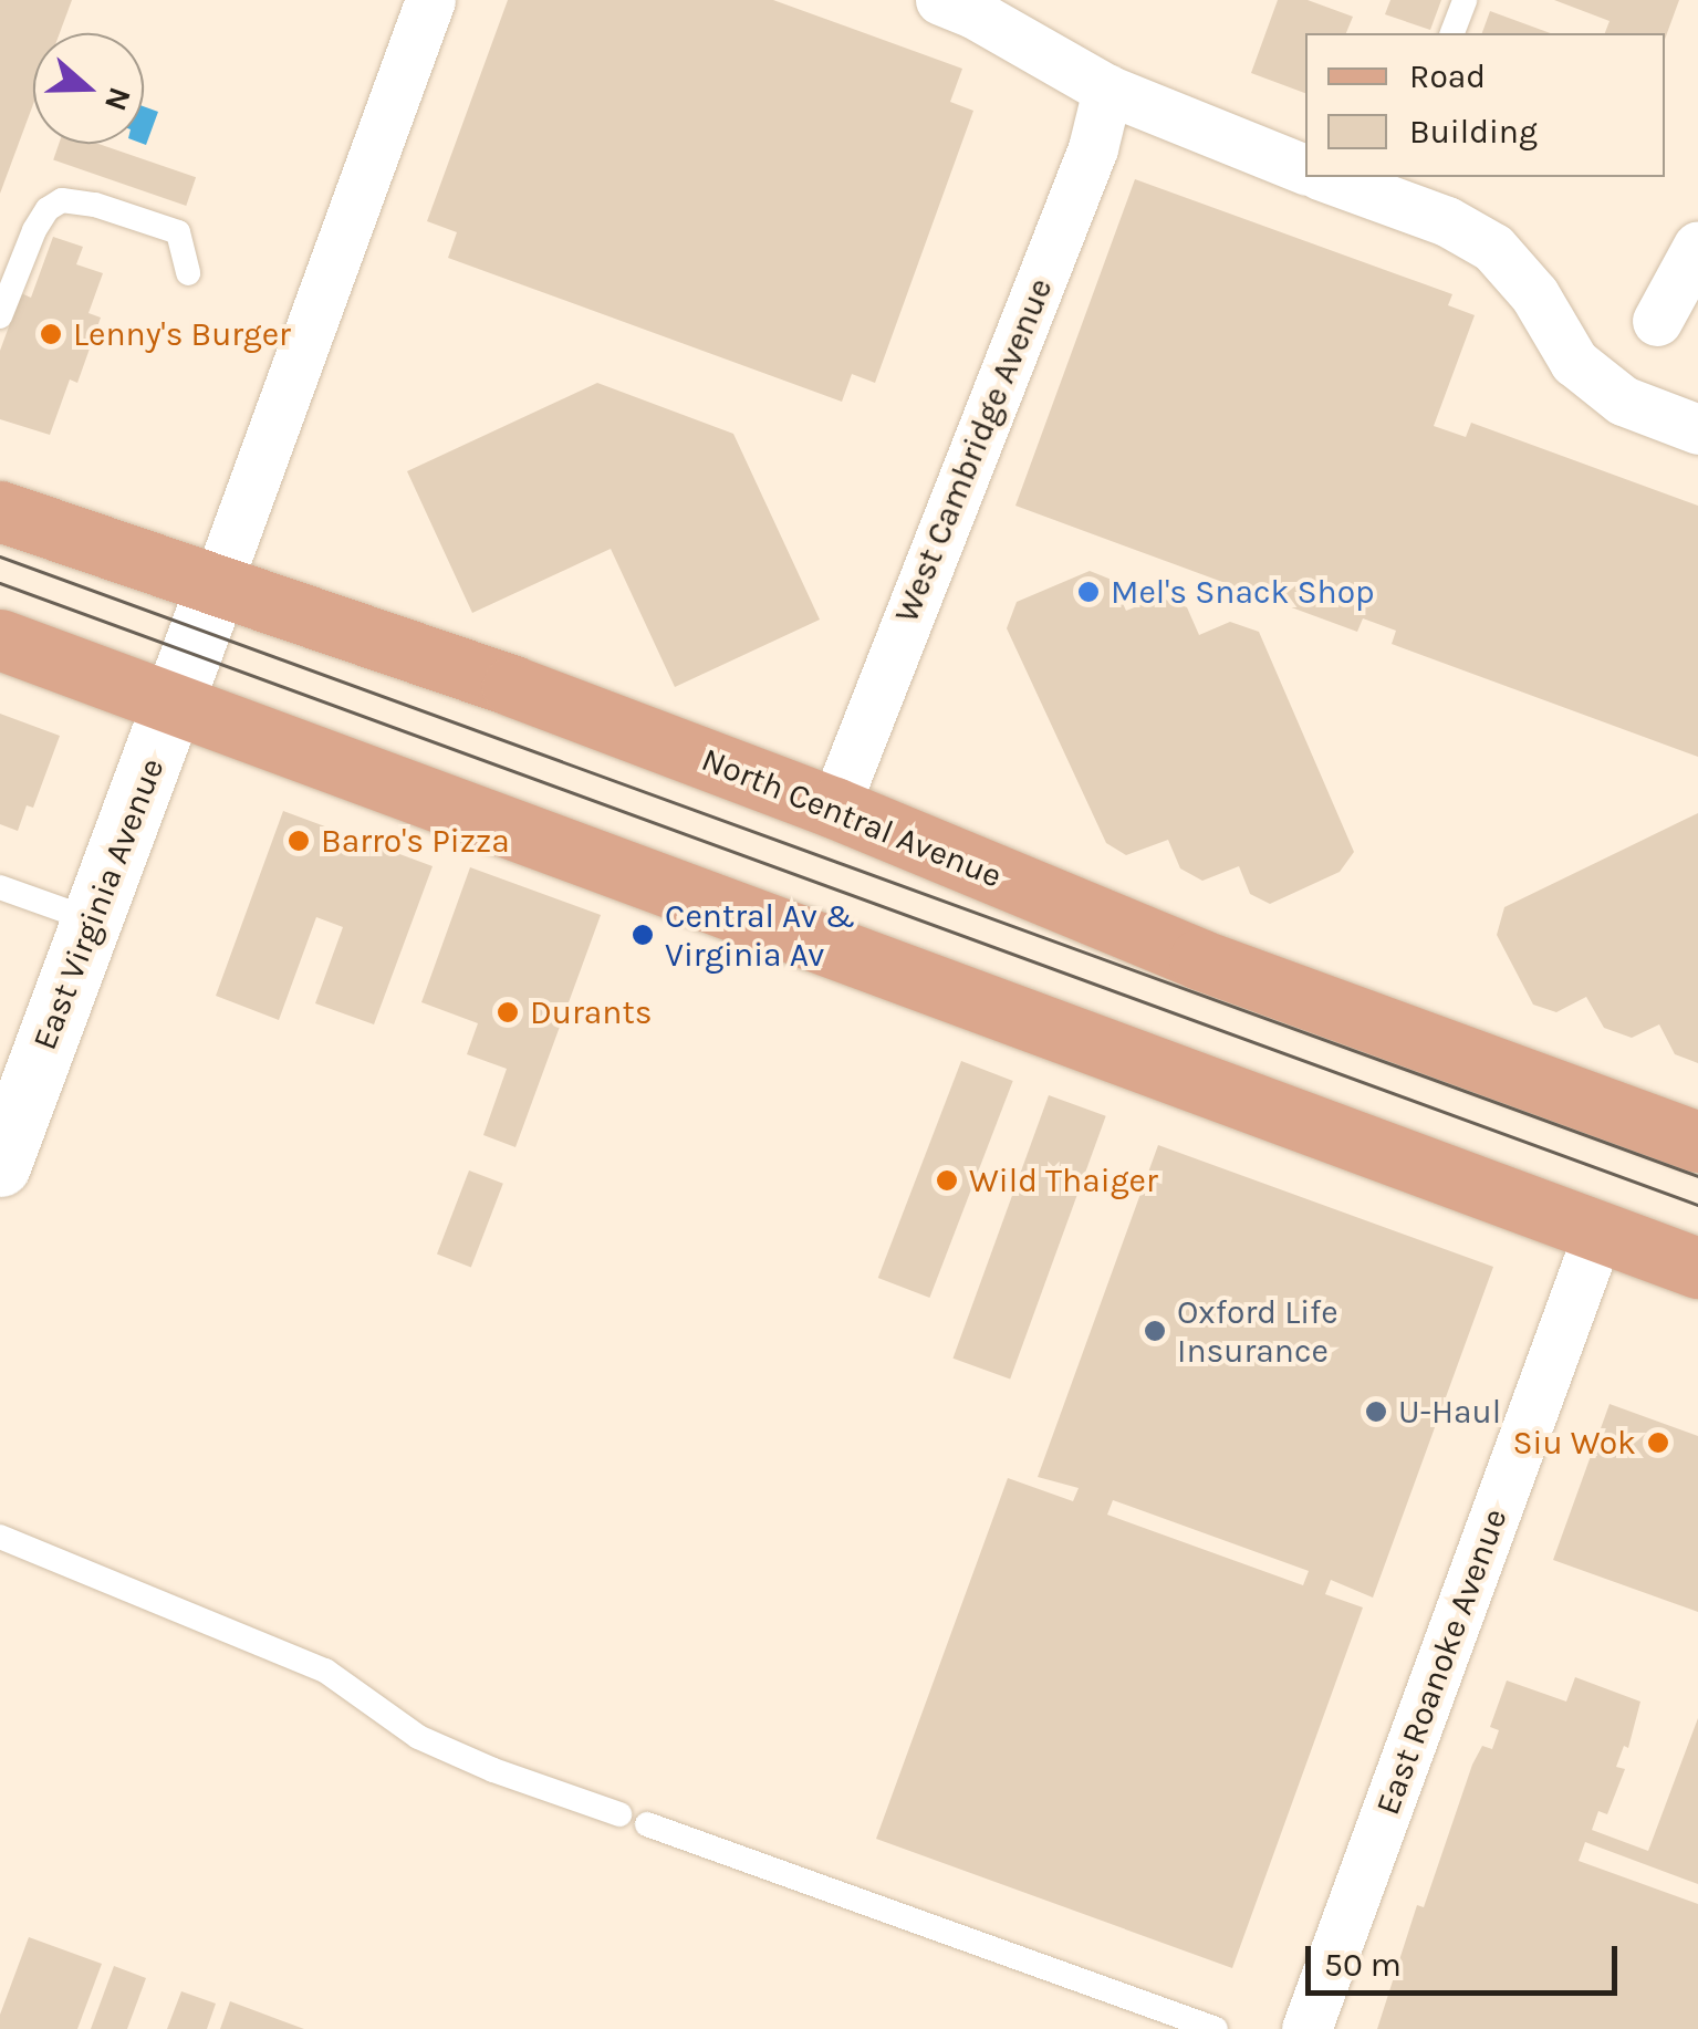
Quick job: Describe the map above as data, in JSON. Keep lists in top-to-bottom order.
{
  "streets": {
    "main road": ["North Central Avenue"],
    "street": ["West Cambridge Avenue", "East Virginia Avenue", "East Roanoke Avenue"]
  },
  "crossings": [
    ["West Cambridge Avenue", "North Central Avenue"],
    ["North Central Avenue", "East Virginia Avenue"]
  ],
  "places": [
    "Lenny's Burger",
    "Mel's Snack Shop",
    "Barro's Pizza",
    "Central Av & Virginia Av",
    "Durants",
    "Wild Thaiger",
    "Oxford Life Insurance",
    "U-Haul",
    "Siu Wok"
  ],
  "legend": ["Road", "Building"],
  "scale_bar": "50 m",
  "north": "right"
}
